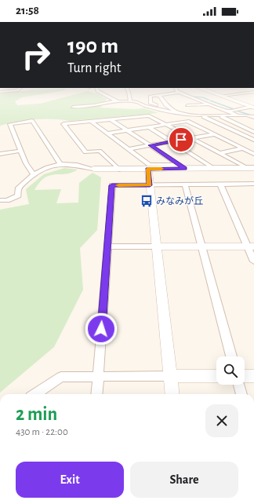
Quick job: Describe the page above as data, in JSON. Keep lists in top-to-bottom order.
{
  "places": {
    "bus stop": ["みなみが丘"]
  },
  "page": {
    "status": "21:58",
    "turn": ["190 m", "Turn right"],
    "heading": ["2 min", "430 m · 22:00"],
    "buttons": ["Exit", "Share"]
  }
}
